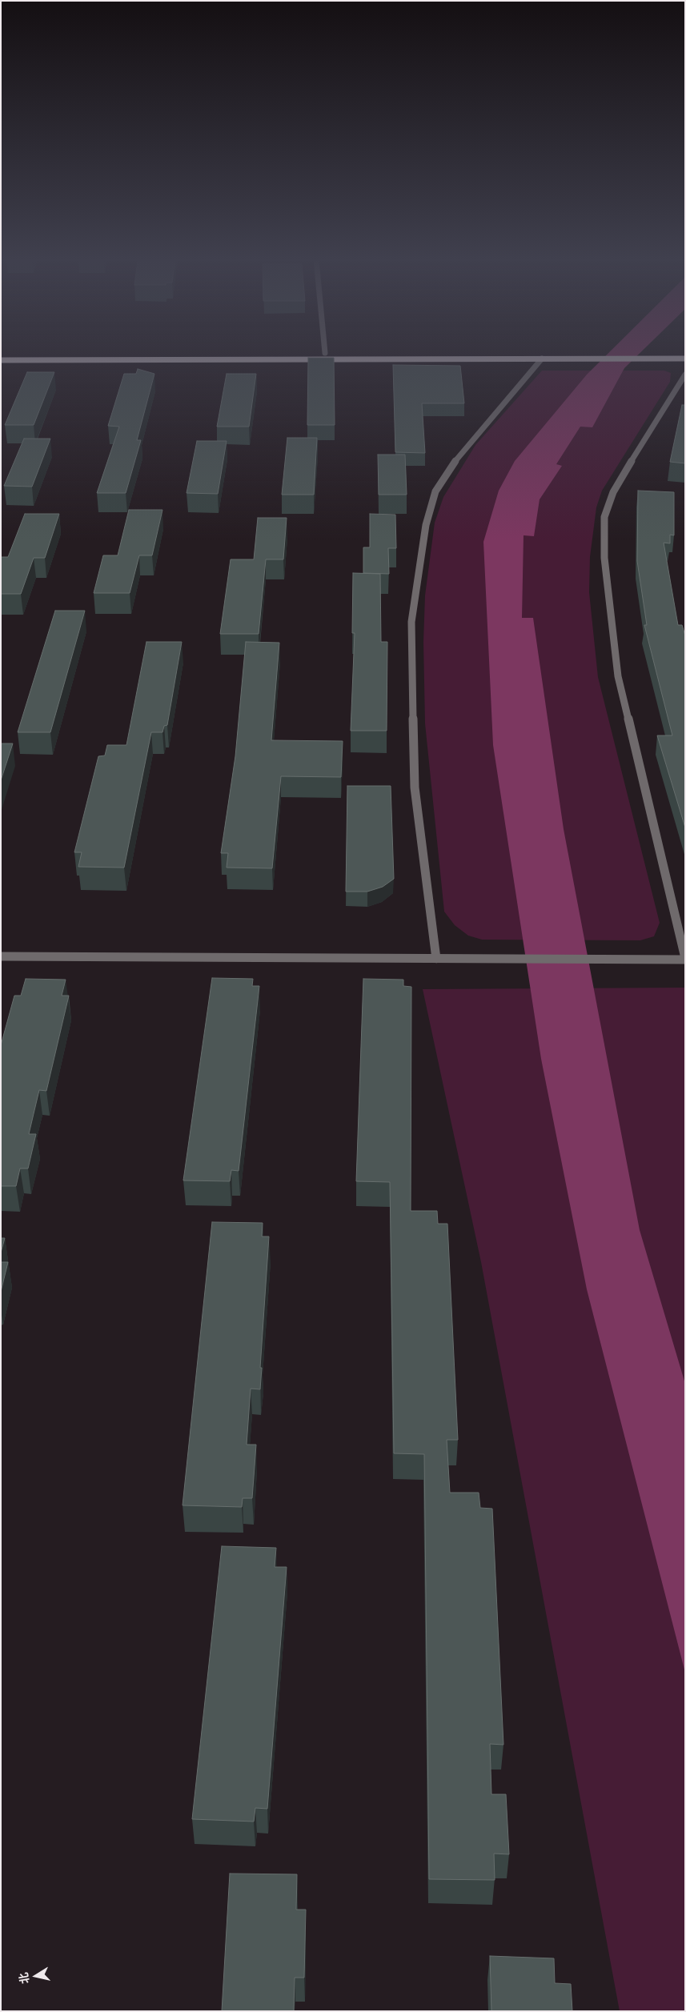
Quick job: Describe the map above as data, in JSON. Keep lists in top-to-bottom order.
{
  "north": "left"
}
